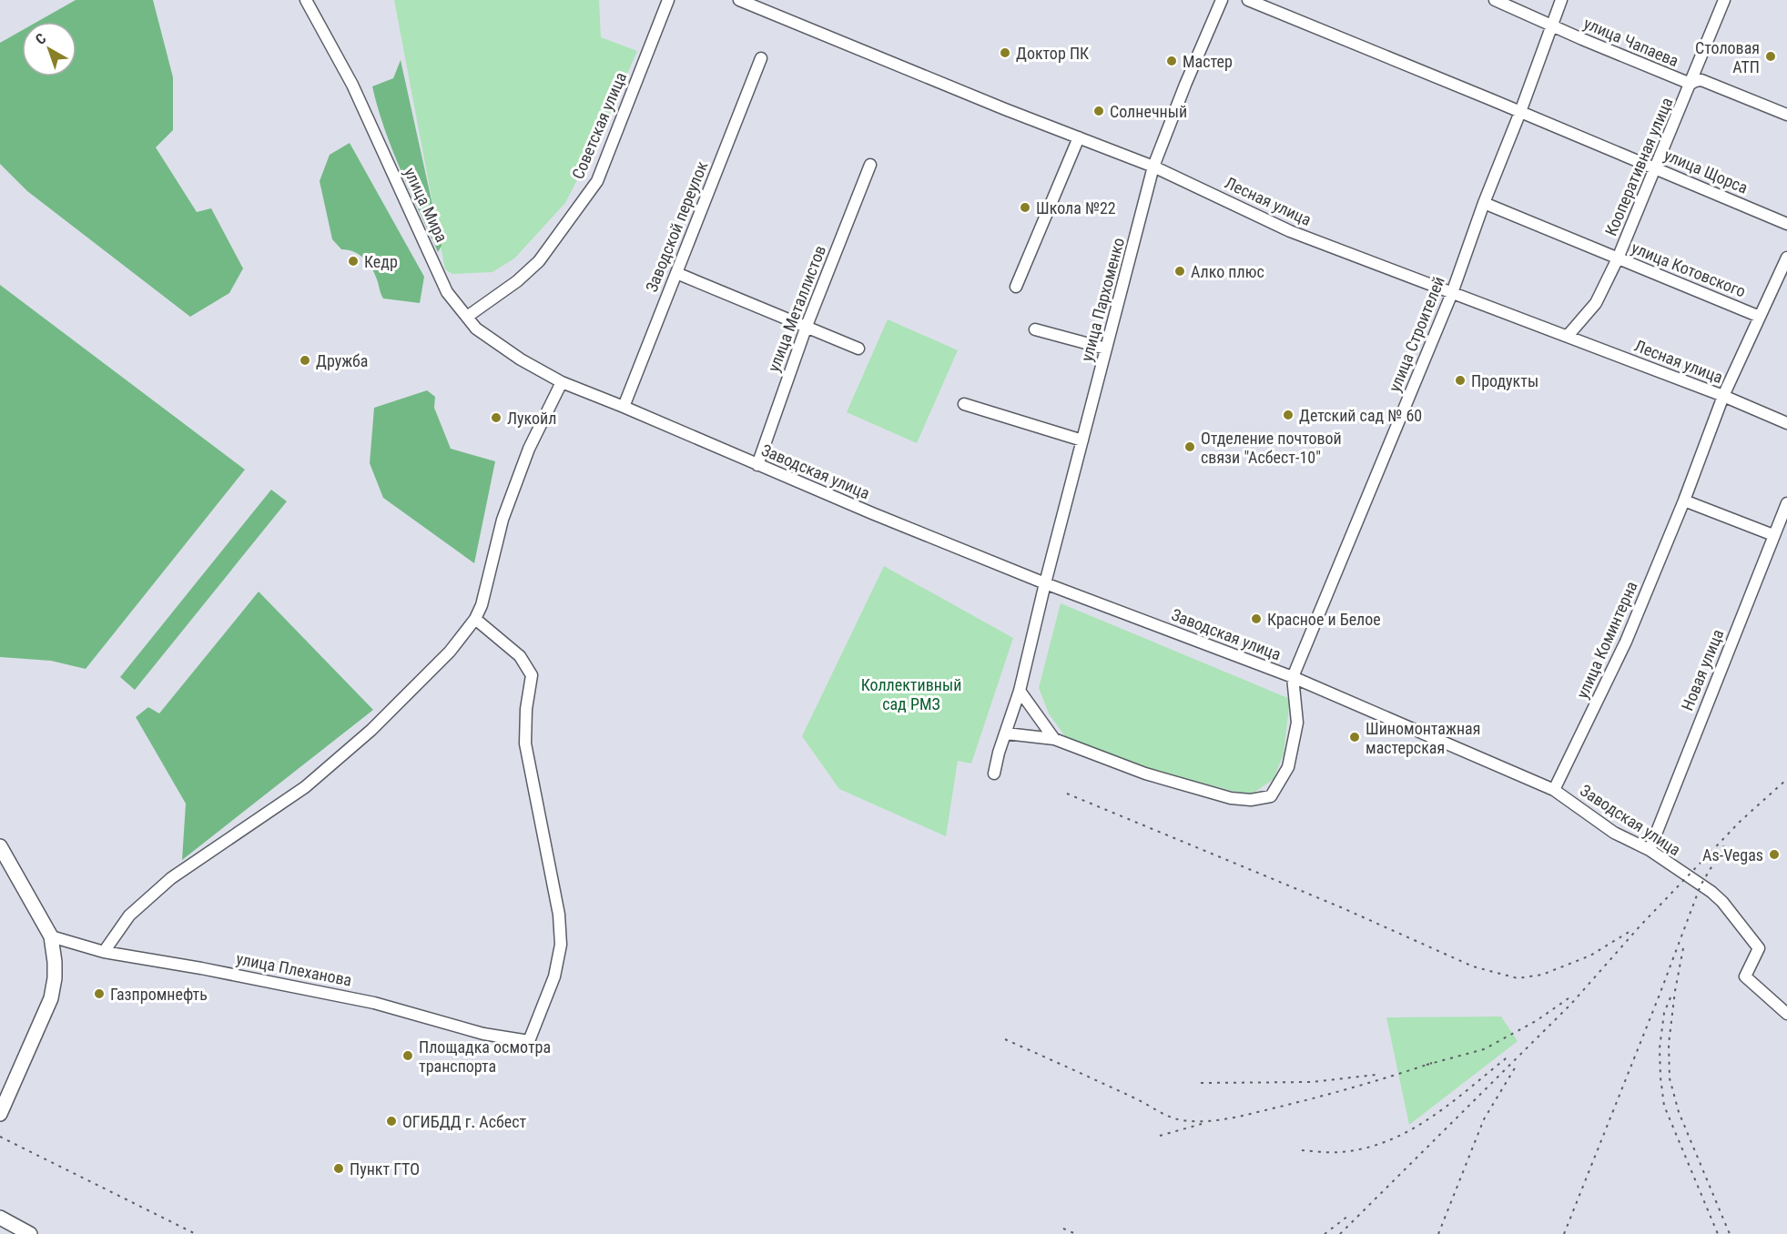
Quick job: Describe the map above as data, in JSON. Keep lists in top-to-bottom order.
{
  "streets": {
    "street": [
      "улица Чапаева",
      "Советская улица",
      "Кооперативная улица",
      "улица Щорса",
      "Лесная улица",
      "улица Мира",
      "Заводской переулок",
      "улица Котовского",
      "улица Пархоменко",
      "улица Металлистов",
      "улица Строителей",
      "Заводская улица",
      "улица Коминтерна",
      "Новая улица",
      "улица Плеханова"
    ]
  },
  "crossings": [
    ["улица Чапаева", "Кооперативная улица"],
    ["улица Чапаева", "улица Строителей"],
    ["Советская улица", "улица Мира"],
    ["Кооперативная улица", "улица Щорса"],
    ["Кооперативная улица", "Лесная улица"],
    ["Кооперативная улица", "улица Котовского"],
    ["улица Щорса", "улица Строителей"],
    ["Лесная улица", "улица Пархоменко"],
    ["Лесная улица", "улица Строителей"],
    ["Лесная улица", "улица Коминтерна"],
    ["улица Мира", "Заводская улица"],
    ["Заводской переулок", "Заводская улица"],
    ["улица Котовского", "улица Строителей"],
    ["улица Котовского", "улица Коминтерна"],
    ["улица Пархоменко", "Заводская улица"],
    ["улица Металлистов", "Заводская улица"],
    ["улица Строителей", "Заводская улица"],
    ["Заводская улица", "улица Коминтерна"],
    ["Заводская улица", "Новая улица"]
  ],
  "parks": ["Коллективный сад РМЗ"],
  "places": [
    "Доктор ПК",
    "Столовая АТП",
    "Мастер",
    "Солнечный",
    "Школа №22",
    "Кедр",
    "Алко плюс",
    "Дружба",
    "Продукты",
    "Детский сад № 60",
    "Лукойл",
    "Отделение почтовой связи \"Асбест-10\"",
    "Красное и Белое",
    "Шиномонтажная мастерская",
    "As-Vegas",
    "Газпромнефть",
    "Площадка осмотра транспорта",
    "ОГИБДД г. Асбест",
    "Пункт ГТО"
  ],
  "north": "top left"
}
